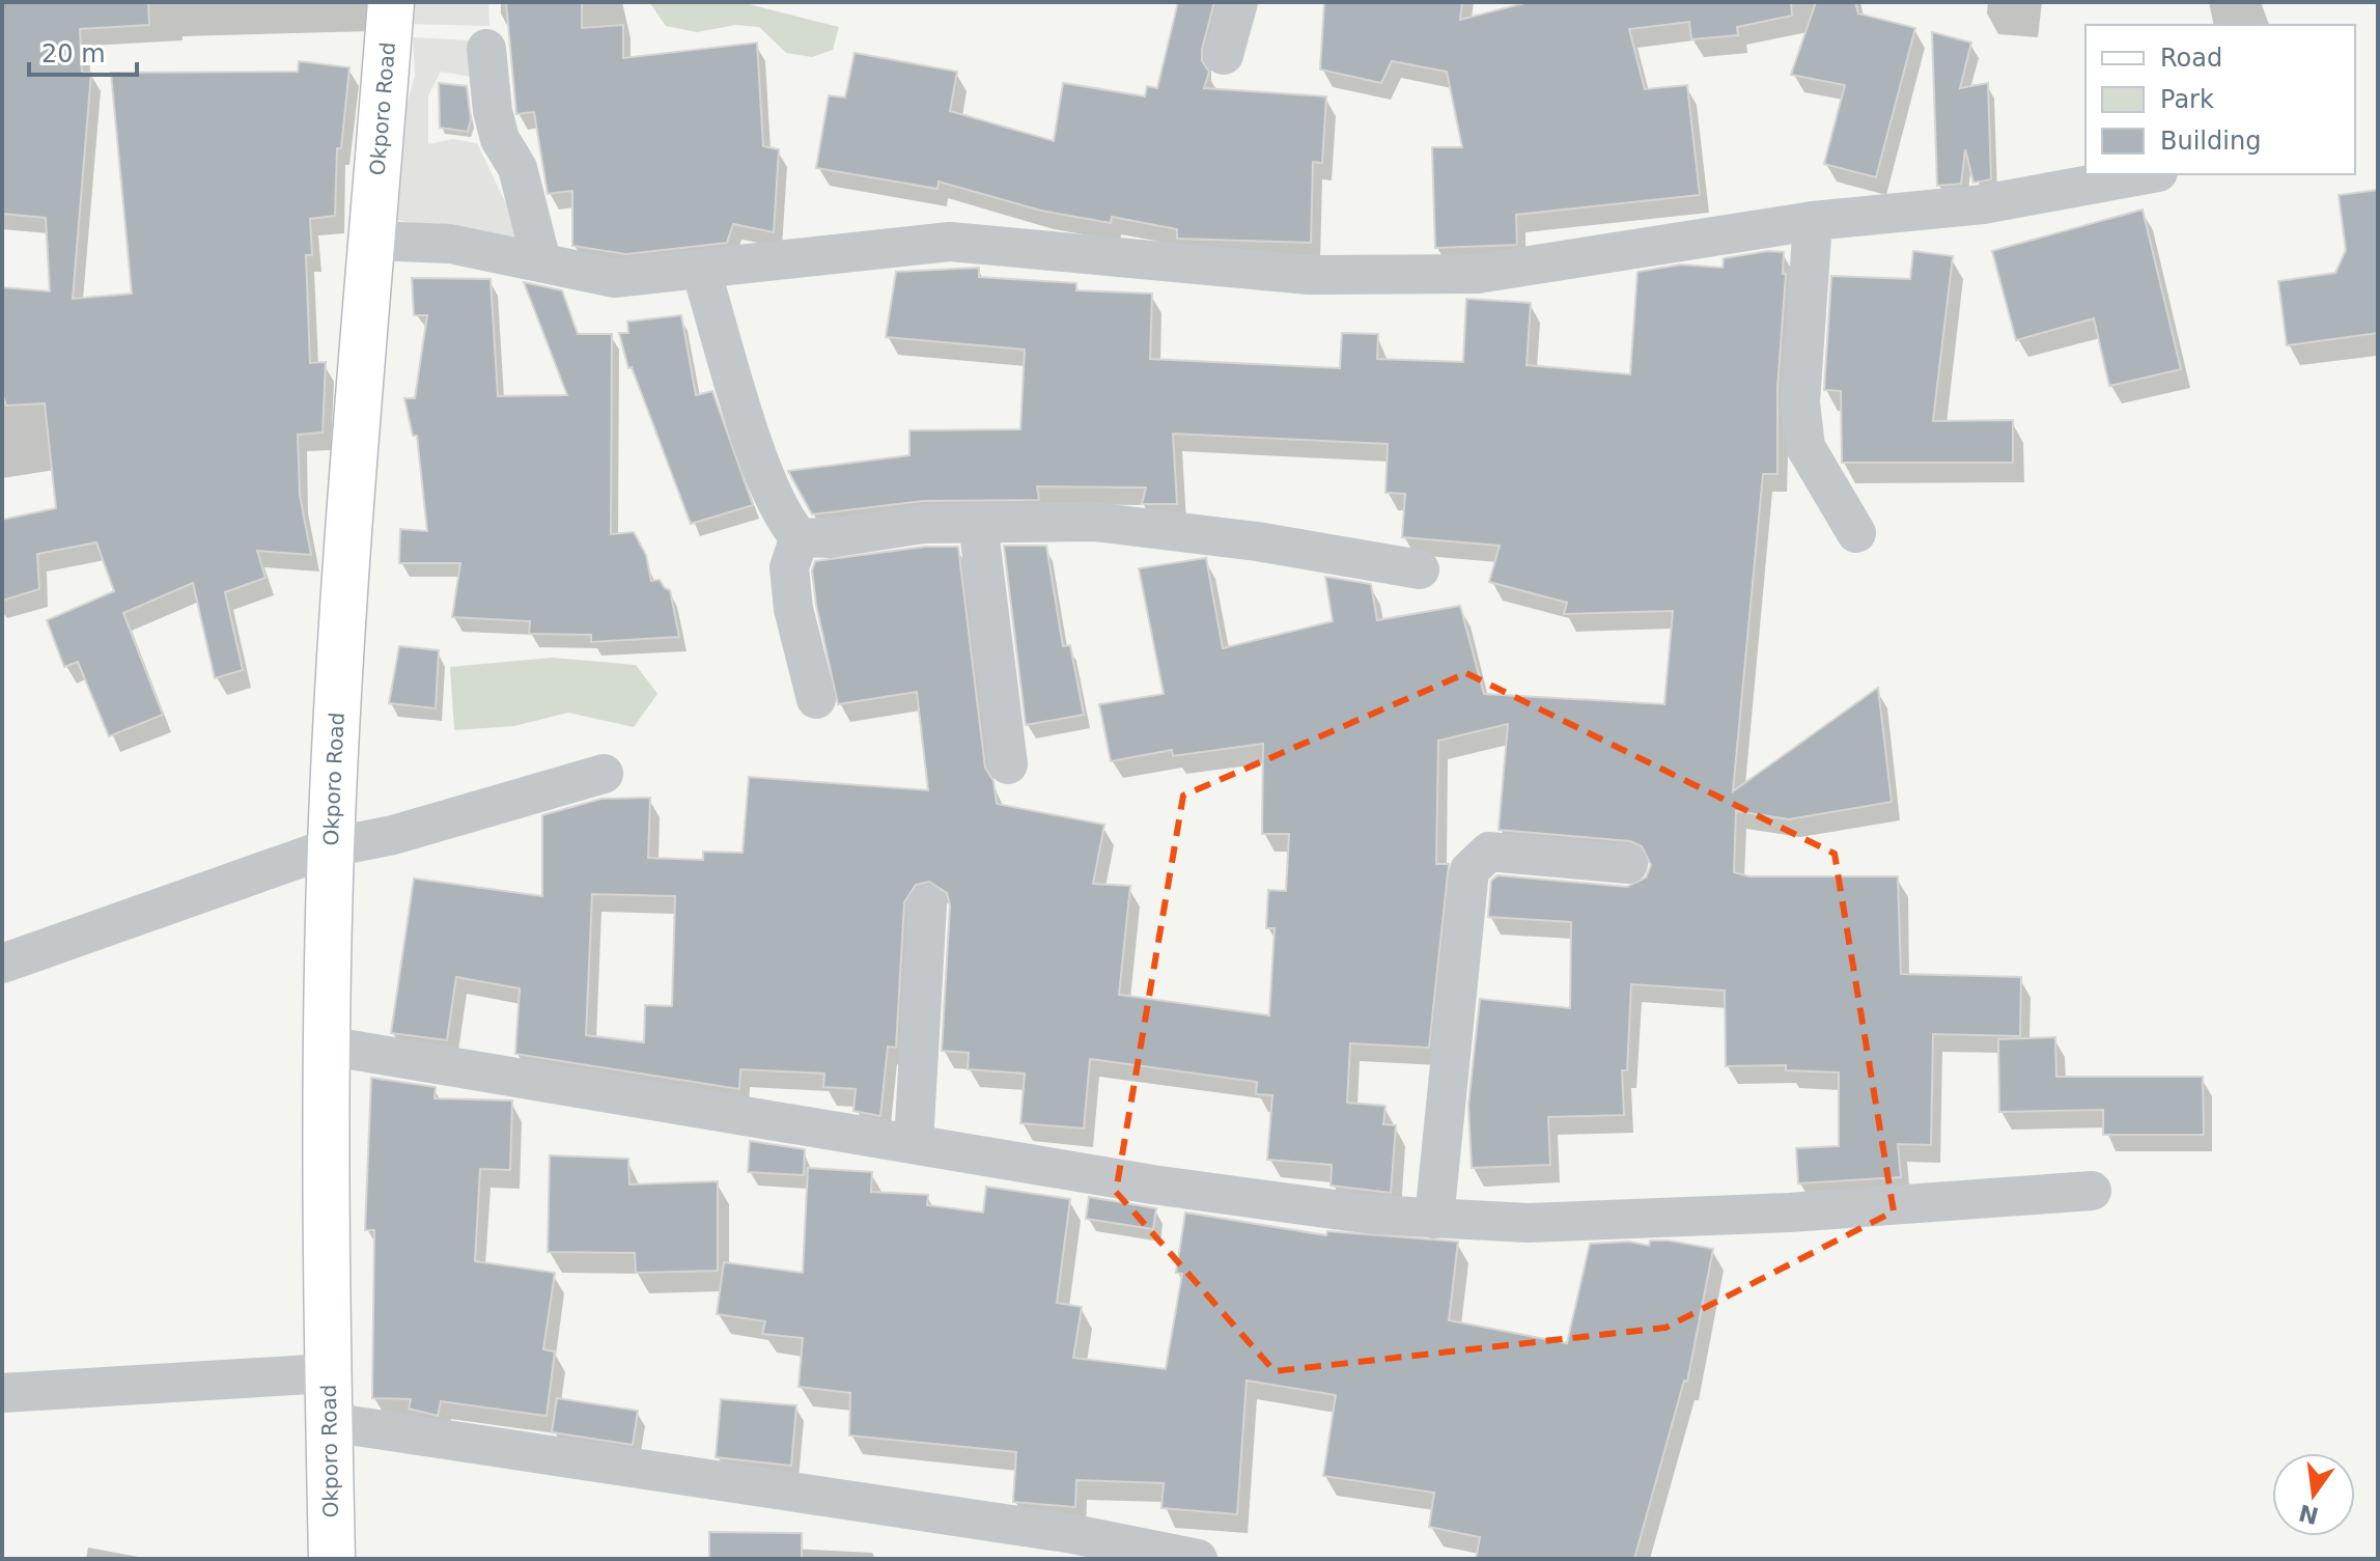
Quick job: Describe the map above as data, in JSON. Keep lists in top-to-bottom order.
{
  "streets": {
    "main road": ["Okporo Road"]
  },
  "legend": ["Road", "Park", "Building"],
  "scale_bar": "20 m",
  "north": "bottom"
}
